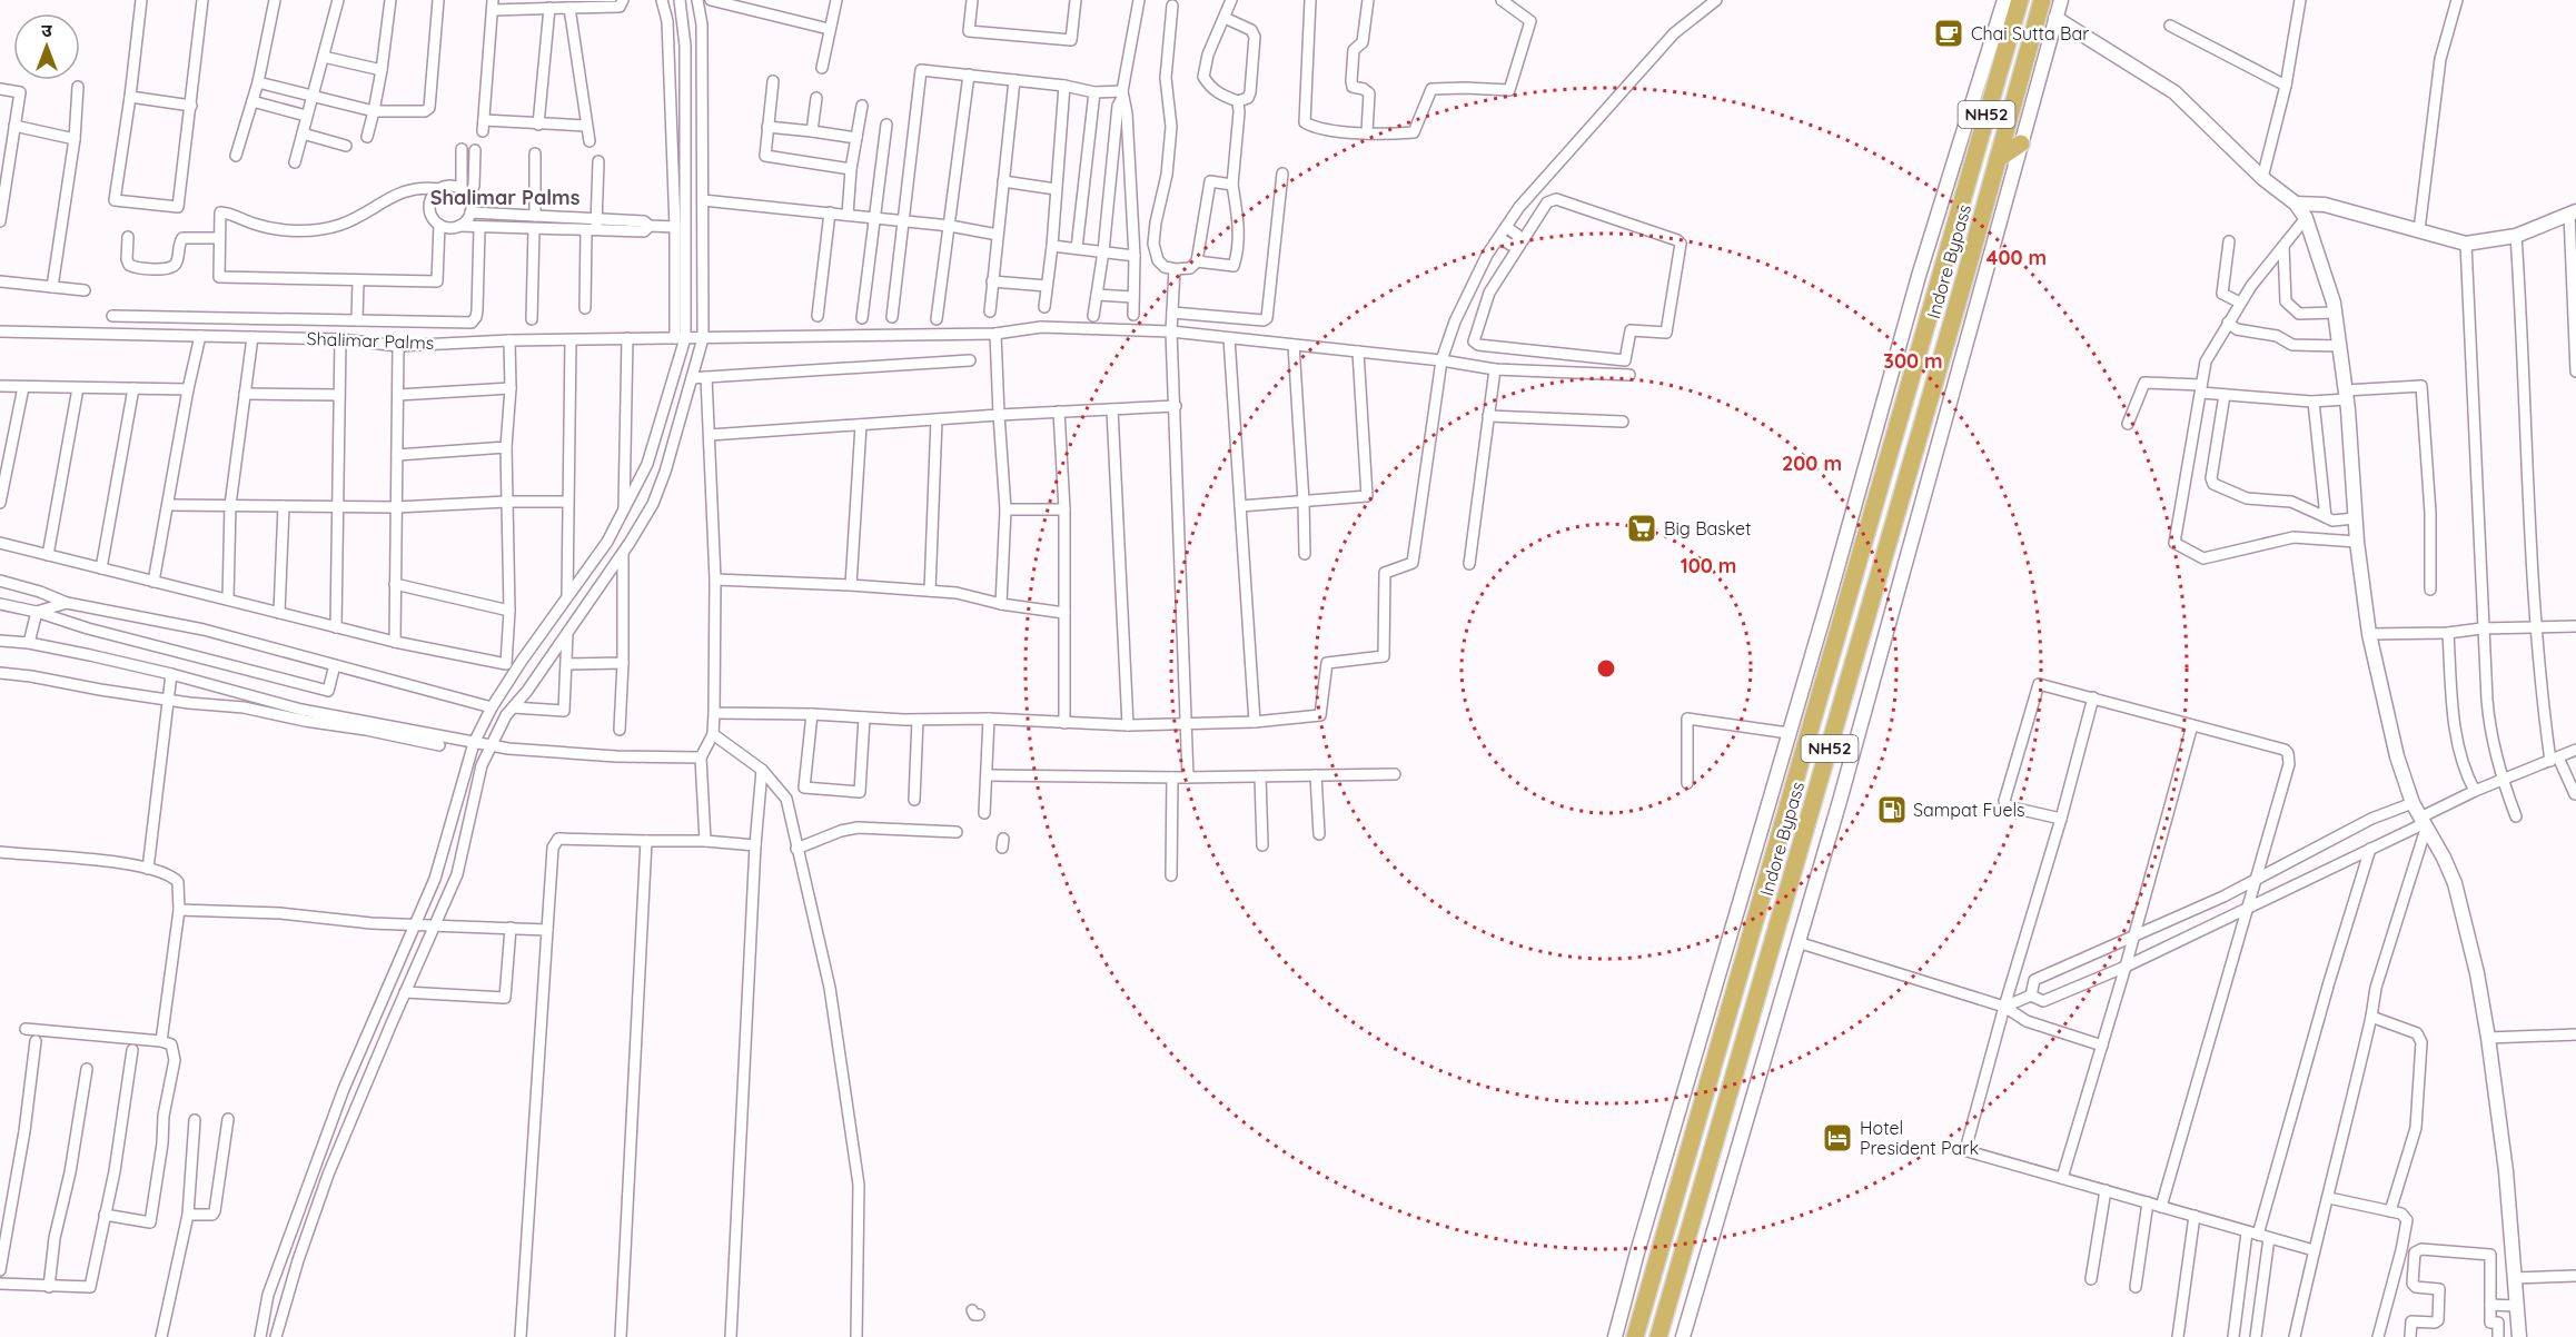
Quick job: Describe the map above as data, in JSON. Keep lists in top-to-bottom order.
{
  "streets": {
    "highway": ["NH52", "Indore Bypass"],
    "street": ["Shalimar Palms"]
  },
  "crossings": [
    ["NH52", "Indore Bypass"]
  ],
  "districts": ["Shalimar Palms"],
  "places": {
    "cafe": ["Chai Sutta Bar"],
    "supermarket": ["Big Basket"],
    "fuel station": ["Sampat Fuels"],
    "hotel": ["Hotel President Park"]
  },
  "north": "top",
  "rings": [
    "400 m",
    "300 m",
    "200 m",
    "100 m"
  ]
}
